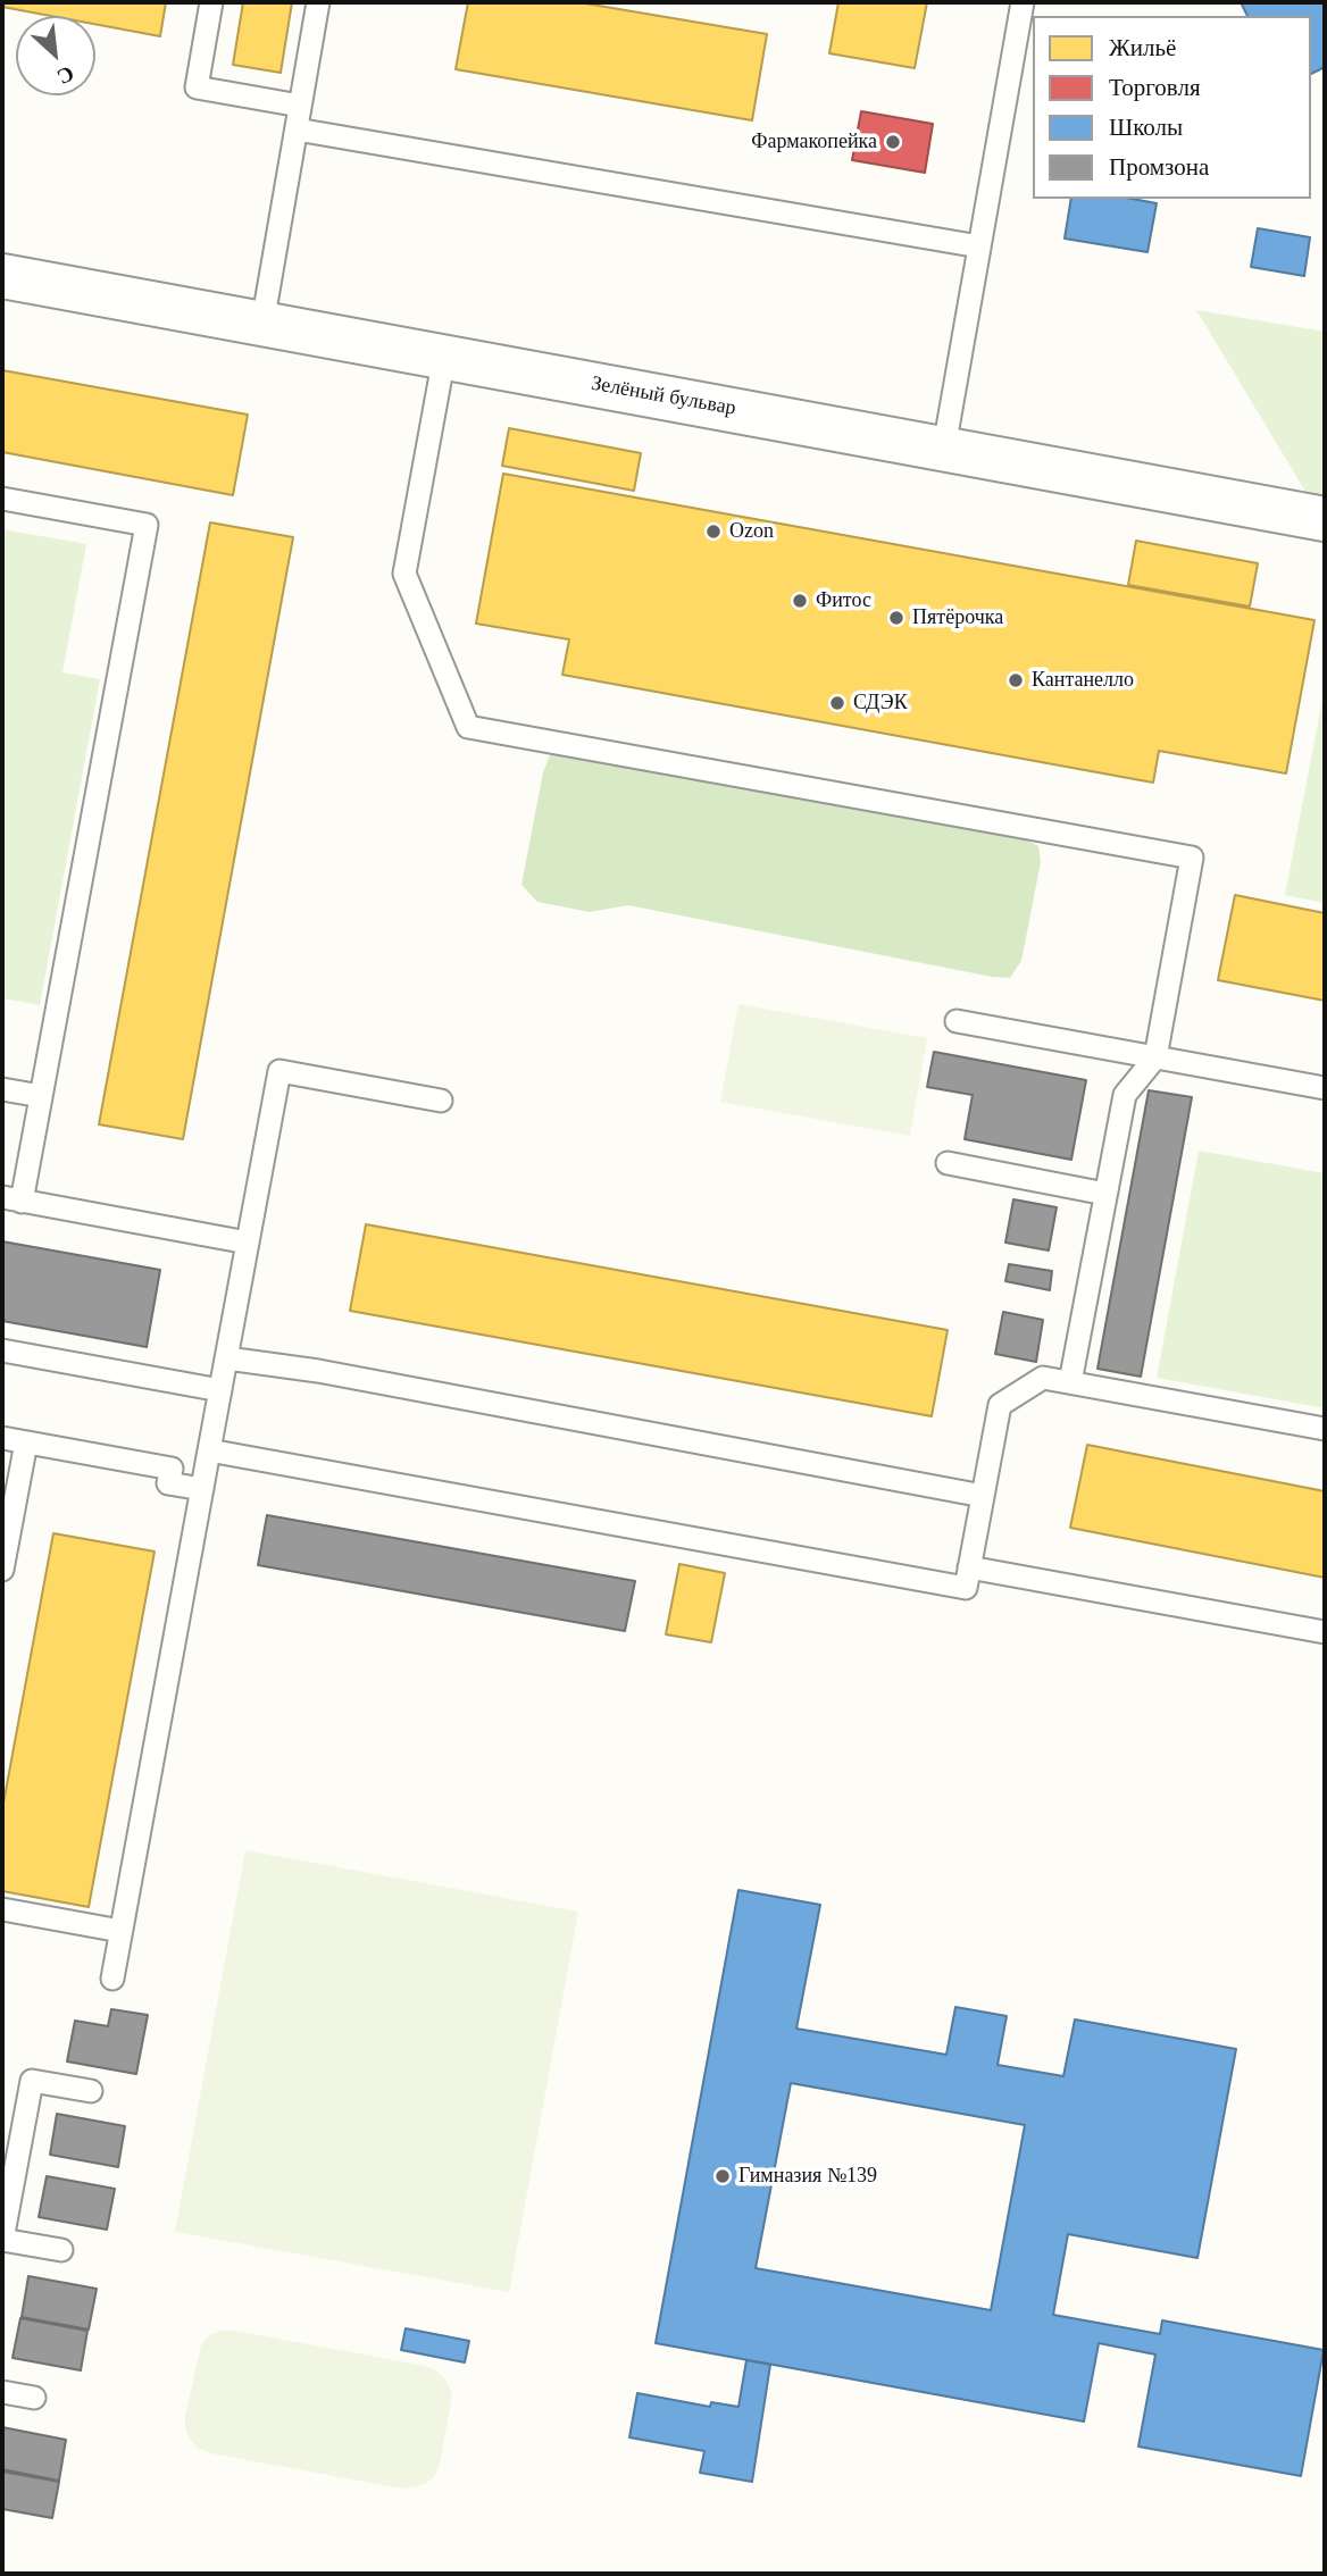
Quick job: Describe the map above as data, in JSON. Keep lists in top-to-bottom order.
{
  "streets": {
    "street": ["Зелёный бульвар"]
  },
  "places": [
    "Фармакопейка",
    "Ozon",
    "Фитос",
    "Пятёрочка",
    "Кантанелло",
    "СДЭК",
    "Гимназия №139"
  ],
  "legend": [
    "Жильё",
    "Торговля",
    "Школы",
    "Промзона"
  ],
  "north": "bottom right"
}
